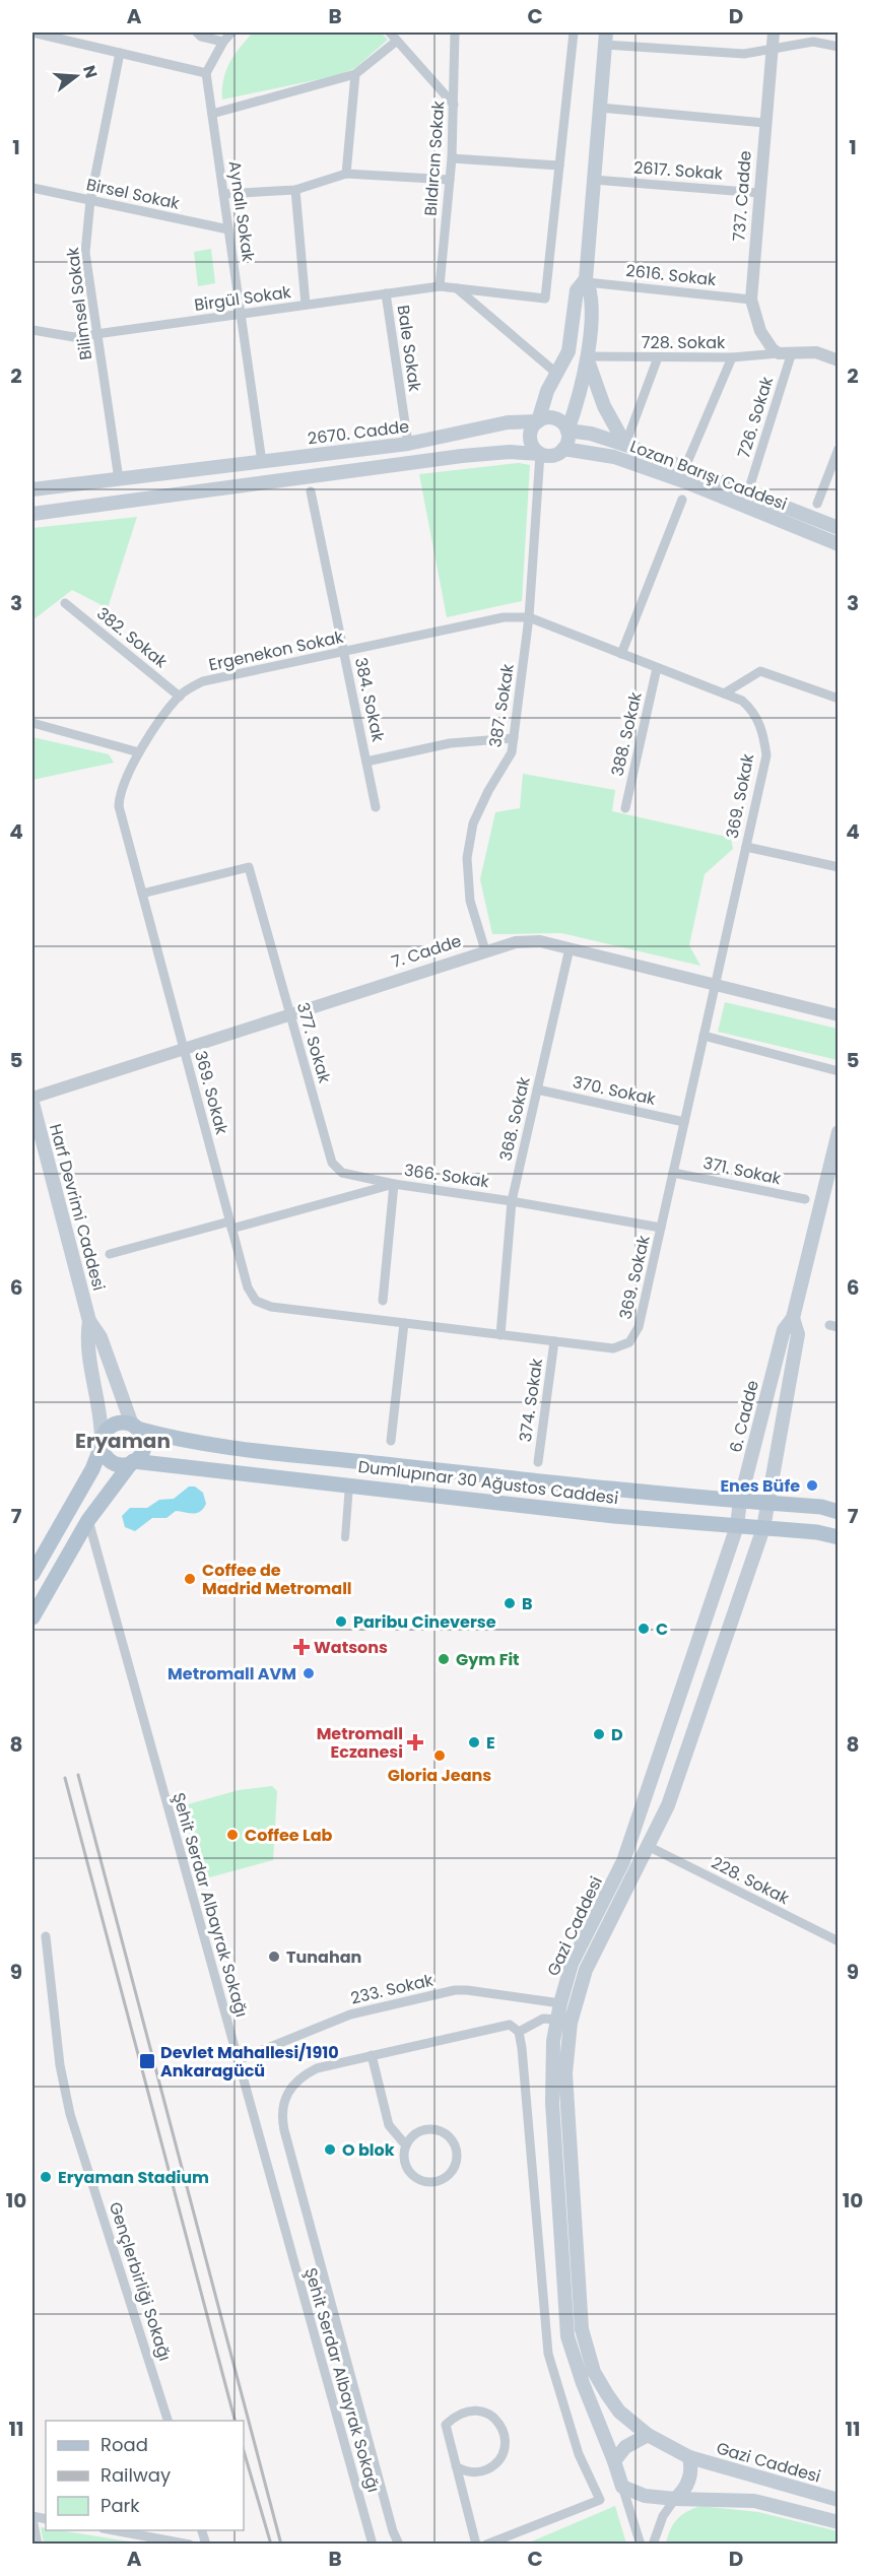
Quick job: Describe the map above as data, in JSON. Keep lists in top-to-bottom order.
{
  "streets": {
    "main road": [
      "2670. Cadde",
      "Lozan Barışı Caddesi",
      "Harf Devrimi Caddesi",
      "6. Cadde",
      "Dumlupınar 30 Ağustos Caddesi",
      "Gazi Caddesi"
    ],
    "street": [
      "Bıldırcın Sokak",
      "2617. Sokak",
      "Birsel Sokak",
      "737. Cadde",
      "Aynalı Sokak",
      "2616. Sokak",
      "Birgül Sokak",
      "Bilimsel Sokak",
      "728. Sokak",
      "Bale Sokak",
      "726. Sokak",
      "382. Sokak",
      "Ergenekon Sokak",
      "384. Sokak",
      "387. Sokak",
      "388. Sokak",
      "369. Sokak",
      "7. Cadde",
      "377. Sokak",
      "370. Sokak",
      "368. Sokak",
      "371. Sokak",
      "366. Sokak",
      "374. Sokak",
      "228. Sokak",
      "Şehit Serdar Albayrak Sokağı",
      "233. Sokak",
      "Gençlerbirliği Sokağı"
    ]
  },
  "crossings": [
    ["Bıldırcın Sokak", "Birgül Sokak"],
    ["2617. Sokak", "737. Cadde"],
    ["Birsel Sokak", "Aynalı Sokak"],
    ["Birsel Sokak", "Bilimsel Sokak"],
    ["737. Cadde", "2616. Sokak"],
    ["737. Cadde", "728. Sokak"],
    ["737. Cadde", "726. Sokak"],
    ["Aynalı Sokak", "Birgül Sokak"],
    ["Aynalı Sokak", "2670. Cadde"],
    ["Birgül Sokak", "Bilimsel Sokak"],
    ["Birgül Sokak", "Bale Sokak"],
    ["Bilimsel Sokak", "2670. Cadde"],
    ["728. Sokak", "726. Sokak"],
    ["Bale Sokak", "2670. Cadde"],
    ["726. Sokak", "Lozan Barışı Caddesi"],
    ["2670. Cadde", "Lozan Barışı Caddesi"],
    ["2670. Cadde", "387. Sokak"],
    ["Lozan Barışı Caddesi", "387. Sokak"],
    ["382. Sokak", "Ergenekon Sokak"],
    ["Ergenekon Sokak", "384. Sokak"],
    ["Ergenekon Sokak", "387. Sokak"],
    ["Ergenekon Sokak", "388. Sokak"],
    ["Ergenekon Sokak", "369. Sokak"],
    ["Ergenekon Sokak", "7. Cadde"],
    ["Ergenekon Sokak", "377. Sokak"],
    ["387. Sokak", "7. Cadde"],
    ["369. Sokak", "7. Cadde"],
    ["369. Sokak", "370. Sokak"],
    ["369. Sokak", "368. Sokak"],
    ["369. Sokak", "371. Sokak"],
    ["369. Sokak", "366. Sokak"],
    ["369. Sokak", "374. Sokak"],
    ["7. Cadde", "377. Sokak"],
    ["7. Cadde", "368. Sokak"],
    ["7. Cadde", "Harf Devrimi Caddesi"],
    ["377. Sokak", "366. Sokak"],
    ["370. Sokak", "368. Sokak"],
    ["368. Sokak", "366. Sokak"],
    ["Harf Devrimi Caddesi", "Dumlupınar 30 Ağustos Caddesi"],
    ["6. Cadde", "Dumlupınar 30 Ağustos Caddesi"],
    ["6. Cadde", "Gazi Caddesi"],
    ["Dumlupınar 30 Ağustos Caddesi", "Gazi Caddesi"],
    ["228. Sokak", "Gazi Caddesi"],
    ["Şehit Serdar Albayrak Sokağı", "233. Sokak"],
    ["Gazi Caddesi", "233. Sokak"]
  ],
  "districts": ["Eryaman"],
  "places": {
    "other": [
      "Enes Büfe",
      "Coffee de Madrid Metromall",
      "B",
      "Paribu Cineverse",
      "C",
      "Gym Fit",
      "Metromall AVM",
      "D",
      "E",
      "Gloria Jeans",
      "Coffee Lab",
      "Tunahan",
      "O blok",
      "Eryaman Stadium"
    ],
    "health": ["Watsons", "Metromall Eczanesi"],
    "transit": ["Devlet Mahallesi/1910 Ankaragücü"]
  },
  "legend": ["Road", "Railway", "Park"],
  "north": "right",
  "grid": {
    "columns": [
      "A",
      "B",
      "C",
      "D"
    ],
    "rows": [
      "1",
      "2",
      "3",
      "4",
      "5",
      "6",
      "7",
      "8",
      "9",
      "10",
      "11"
    ]
  }
}
